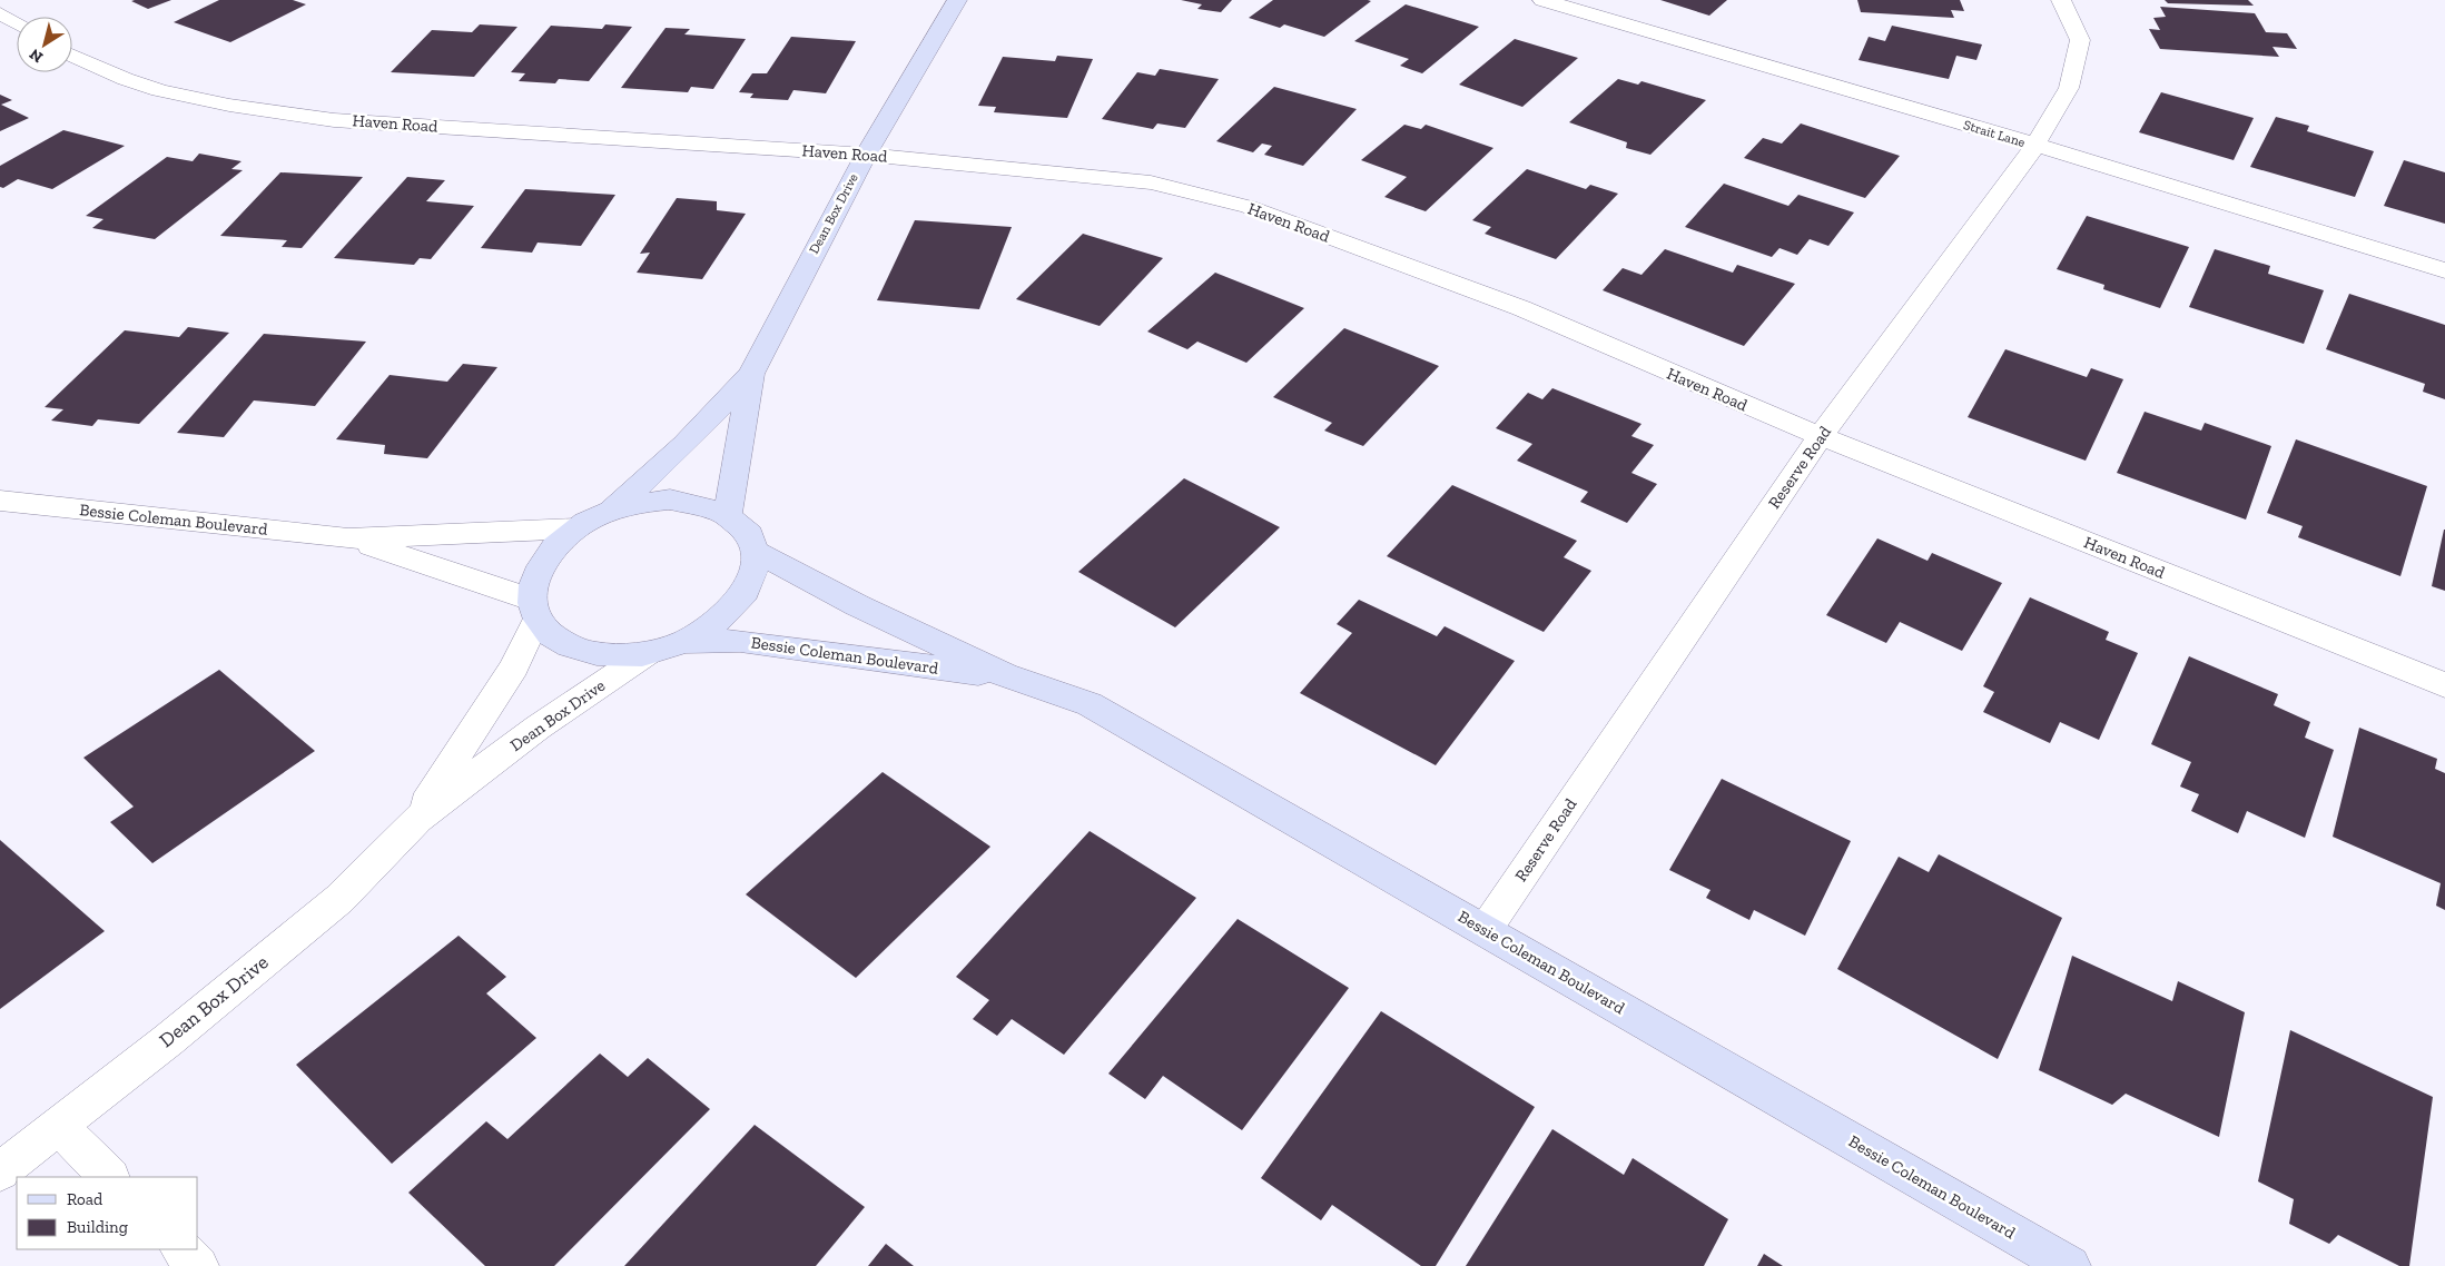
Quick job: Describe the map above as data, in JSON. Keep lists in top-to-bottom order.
{
  "streets": {
    "street": [
      "Haven Road",
      "Strait Lane",
      "Dean Box Drive",
      "Reserve Road",
      "Bessie Coleman Boulevard"
    ]
  },
  "crossings": [
    ["Haven Road", "Dean Box Drive"],
    ["Haven Road", "Reserve Road"],
    ["Strait Lane", "Reserve Road"],
    ["Dean Box Drive", "Bessie Coleman Boulevard"],
    ["Reserve Road", "Bessie Coleman Boulevard"]
  ],
  "legend": ["Road", "Building"],
  "north": "bottom left"
}
